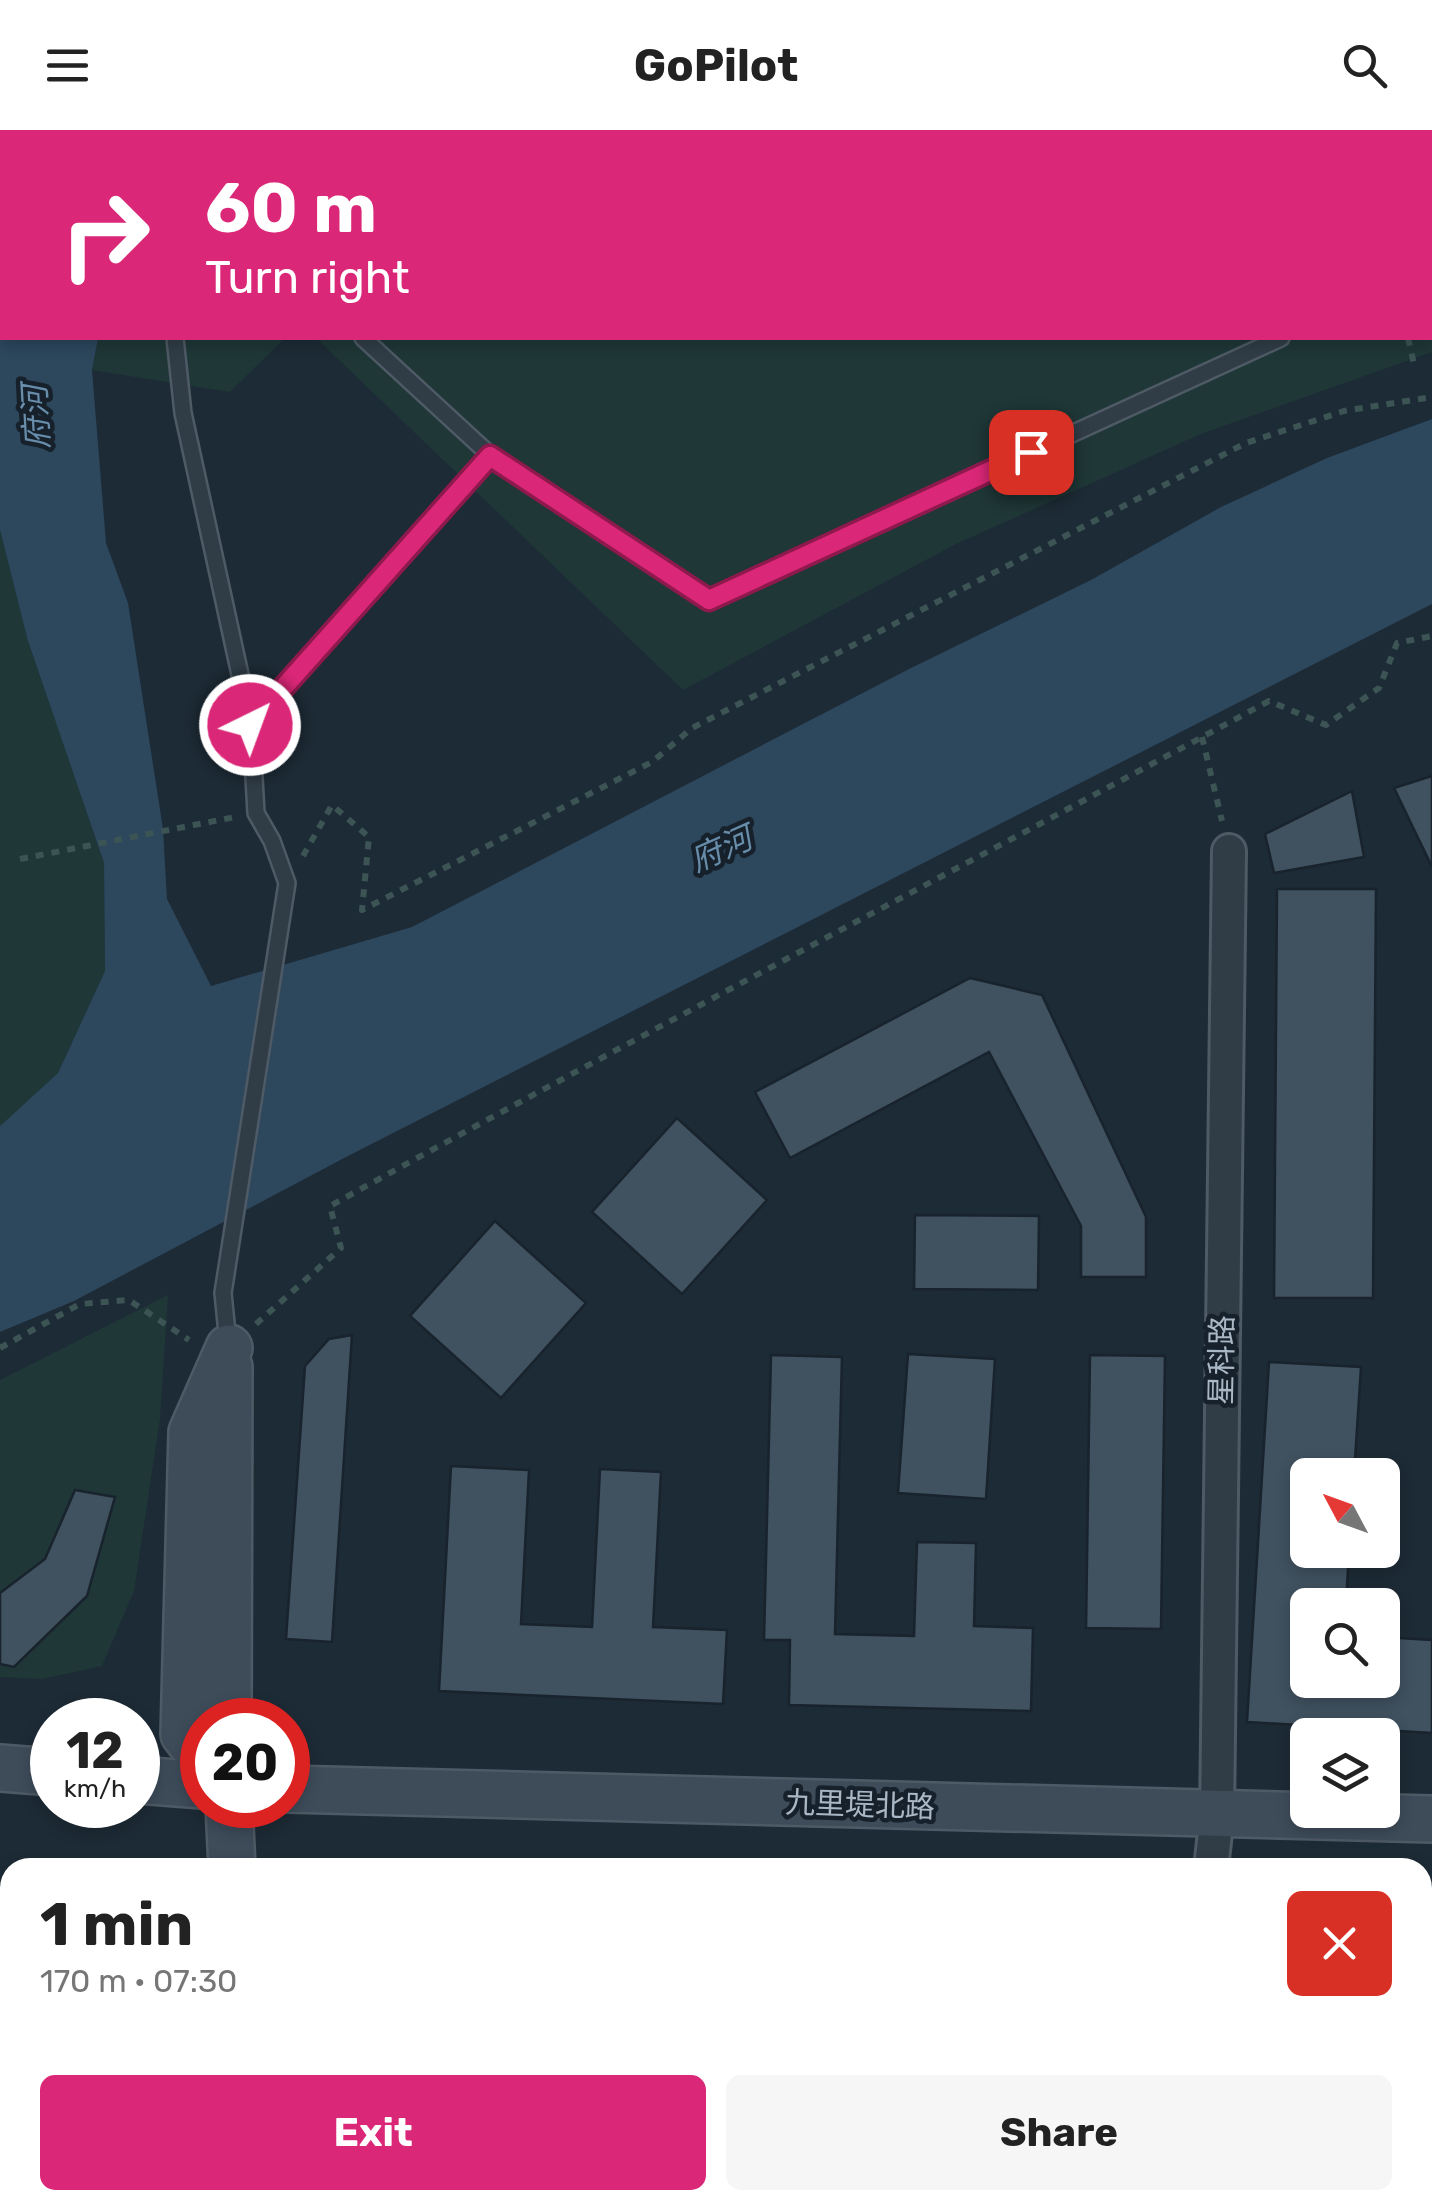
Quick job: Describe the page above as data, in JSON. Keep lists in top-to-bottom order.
{
  "streets": {
    "street": ["星科路", "九里堤北路"]
  },
  "crossings": [
    ["星科路", "九里堤北路"]
  ],
  "water": ["府河"],
  "north": "top left",
  "page": {
    "header": "GoPilot",
    "turn": ["60 m", "Turn right"],
    "speed": "12 km/h",
    "limit": "20",
    "heading": ["1 min", "170 m · 07:30"],
    "buttons": ["Exit", "Share"]
  }
}
